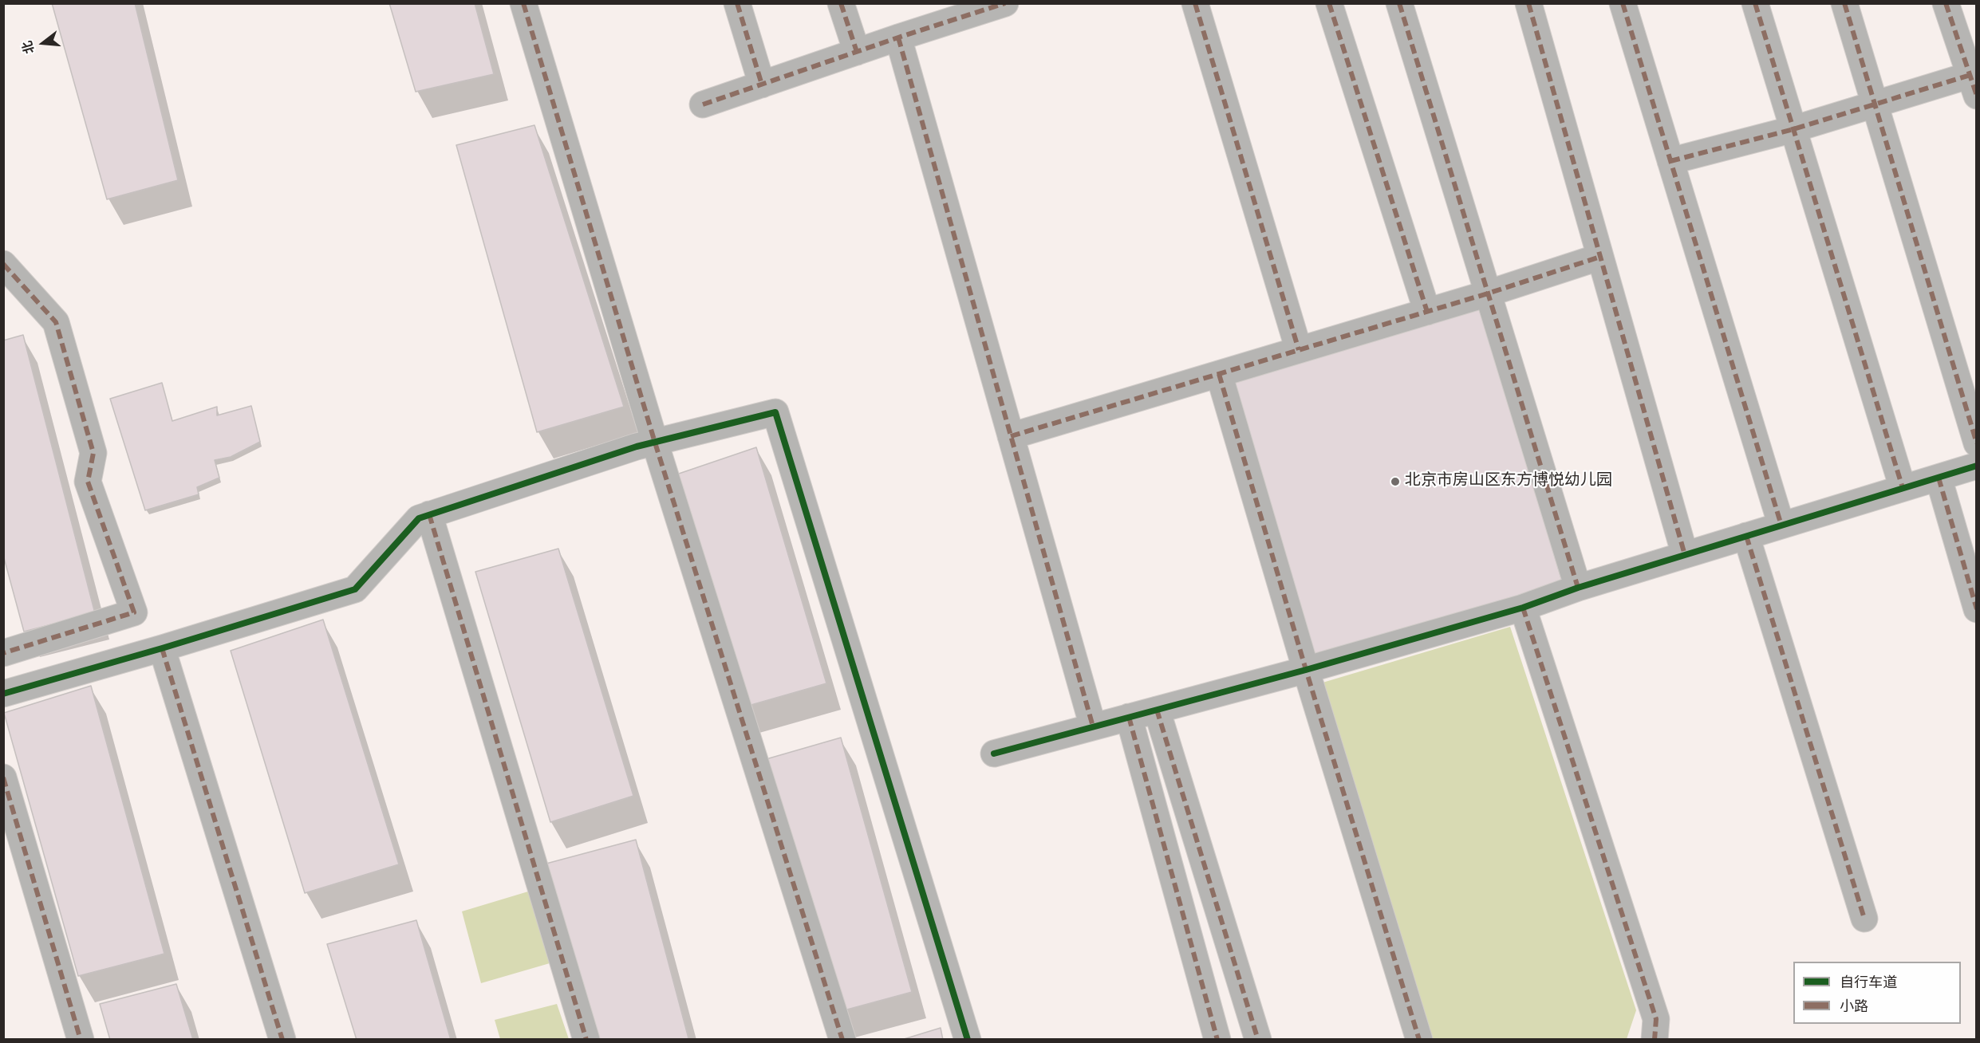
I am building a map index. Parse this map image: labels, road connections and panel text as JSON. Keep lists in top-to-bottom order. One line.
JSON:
{"places":["北京市房山区东方博悦幼儿园"],"legend":["自行车道","小路"],"north":"left"}
